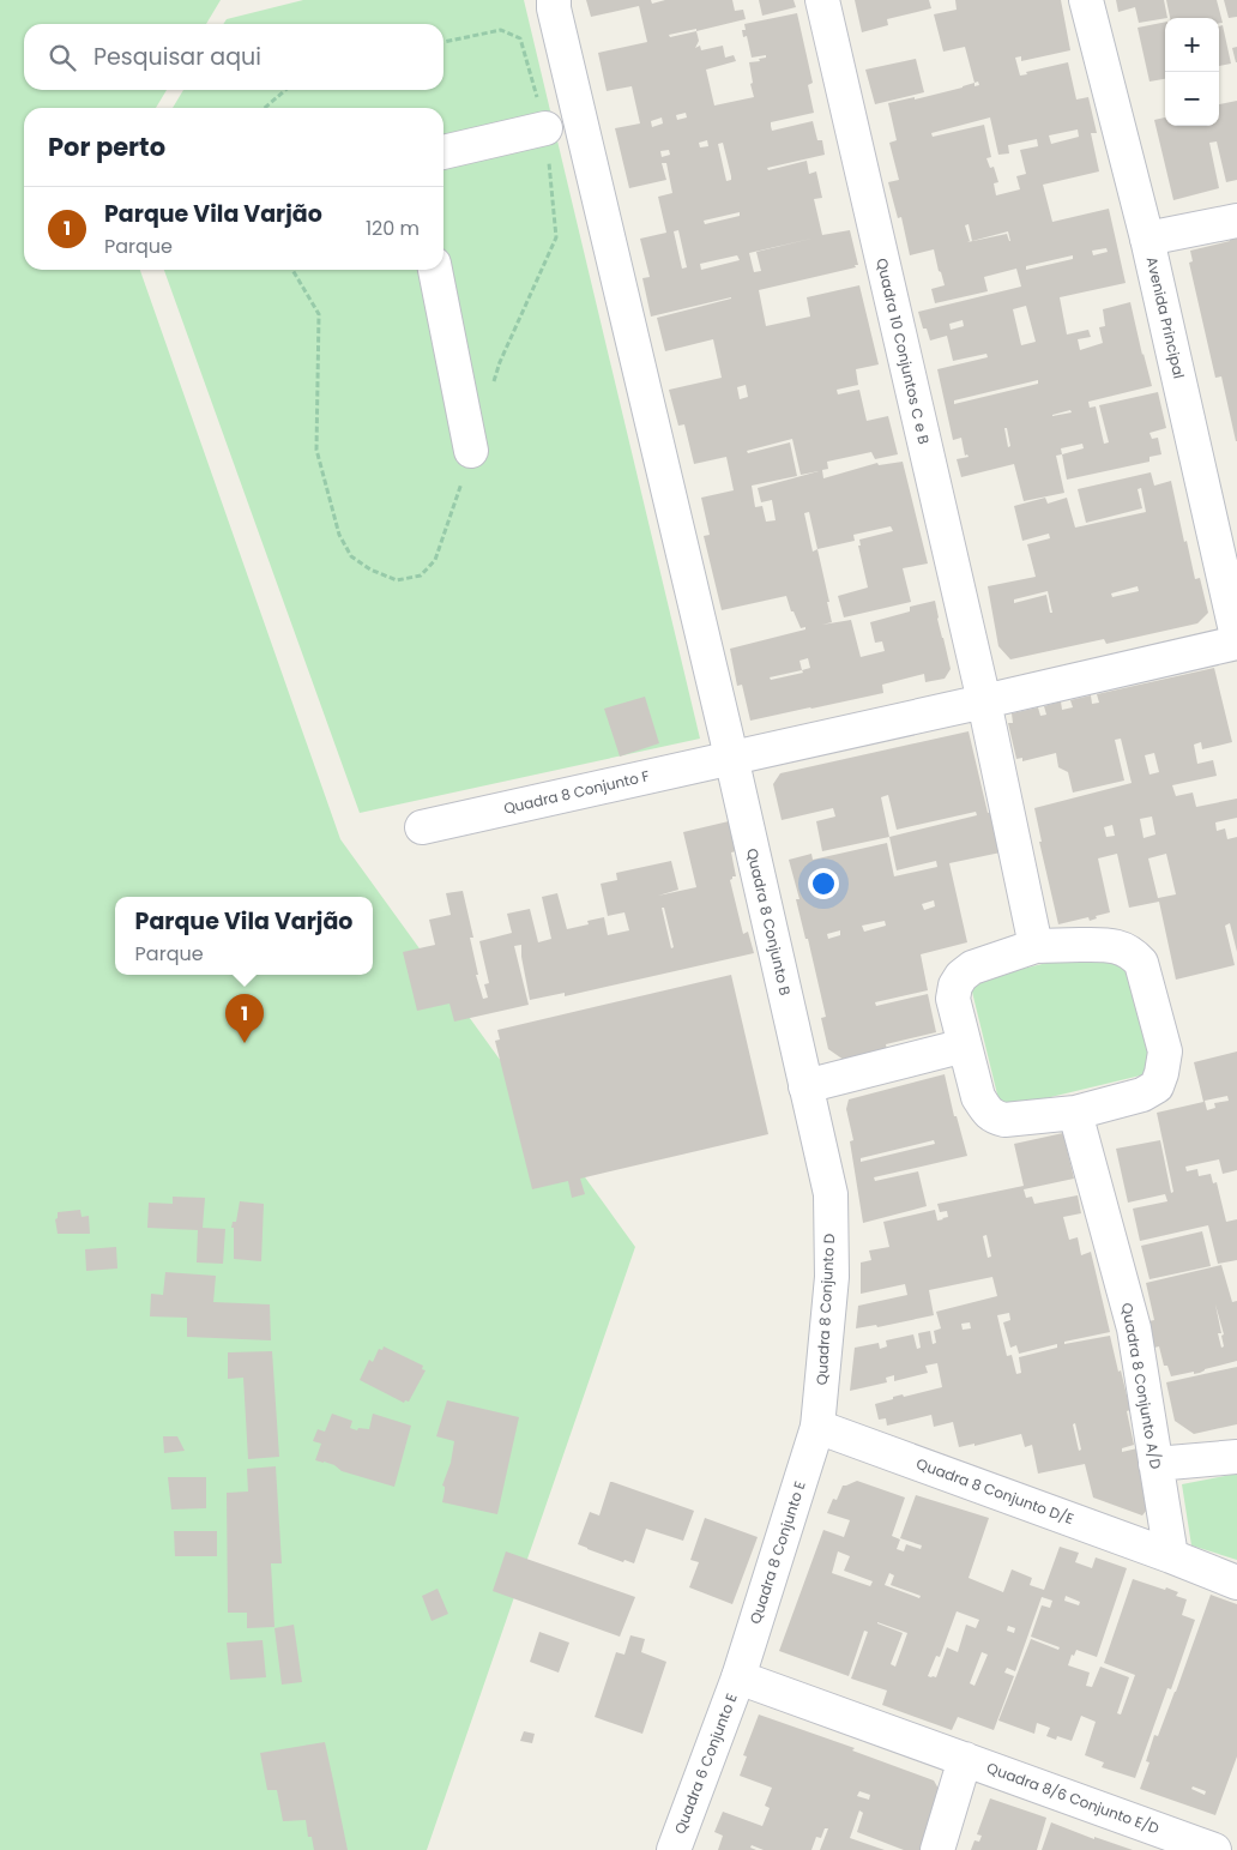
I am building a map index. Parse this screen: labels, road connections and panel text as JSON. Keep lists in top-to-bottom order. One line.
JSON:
{"streets":{"street":["Avenida Principal","Quadra 10 Conjuntos C e B","Quadra 8 Conjunto F","Quadra 8 Conjunto B","Quadra 8 Conjunto D","Quadra 8 Conjunto A/D","Quadra 8 Conjunto D/E","Quadra 8 Conjunto E","Quadra 6 Conjunto E","Quadra 8/6 Conjunto E/D"]},"crossings":[["Quadra 10 Conjuntos C e B","Quadra 8 Conjunto F"],["Quadra 10 Conjuntos C e B","Quadra 8 Conjunto A/D"],["Quadra 8 Conjunto F","Quadra 8 Conjunto B"],["Quadra 8 Conjunto B","Quadra 8 Conjunto D"],["Quadra 8 Conjunto D","Quadra 8 Conjunto D/E"],["Quadra 8 Conjunto D","Quadra 8 Conjunto E"],["Quadra 8 Conjunto A/D","Quadra 8 Conjunto D/E"],["Quadra 8 Conjunto D/E","Quadra 8 Conjunto E"],["Quadra 8 Conjunto E","Quadra 6 Conjunto E"],["Quadra 8 Conjunto E","Quadra 8/6 Conjunto E/D"],["Quadra 6 Conjunto E","Quadra 8/6 Conjunto E/D"]],"page":{"map_buttons":["+","−"],"search":"Pesquisar aqui","heading":"Por perto","list":[{"mark":"1","name":"Parque Vila Varjão","note":"Parque","value":"120 m"}],"popup":["Parque Vila Varjão","Parque"],"pins":"1"}}
